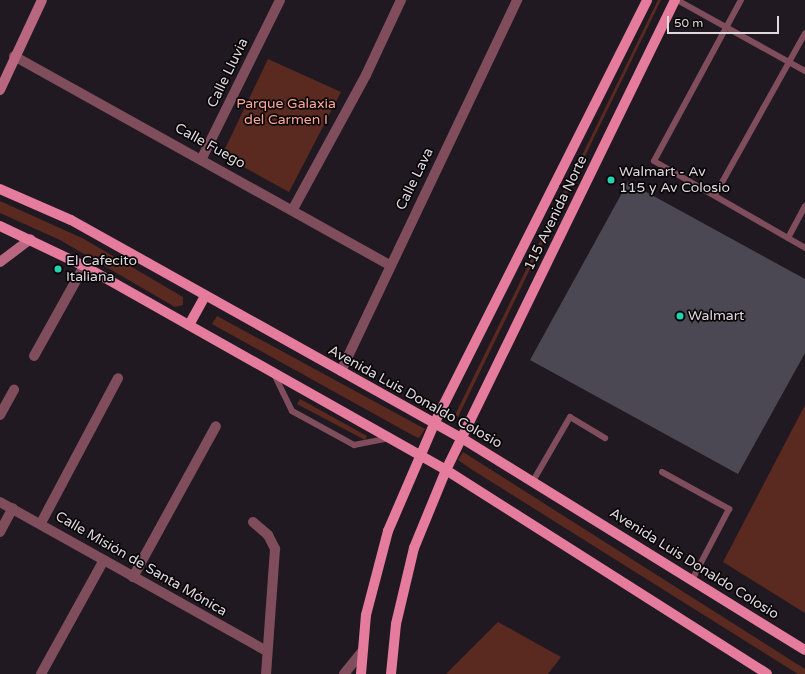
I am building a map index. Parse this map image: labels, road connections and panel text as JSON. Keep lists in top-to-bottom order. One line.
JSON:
{"streets":{"main road":["115 Avenida Norte","Avenida Luis Donaldo Colosio"],"street":["Calle Lluvia","Calle Fuego","Calle Lava","Calle Misión de Santa Mónica"]},"crossings":[["Calle Lluvia","Calle Fuego"],["Calle Fuego","Calle Lava"],["Calle Lava","Avenida Luis Donaldo Colosio"],["115 Avenida Norte","Avenida Luis Donaldo Colosio"]],"parks":["Parque Galaxia del Carmen I"],"places":["Walmart - Av 115 y Av Colosio","El Cafecito Italiana","Walmart"],"scale_bar":"50 m"}
